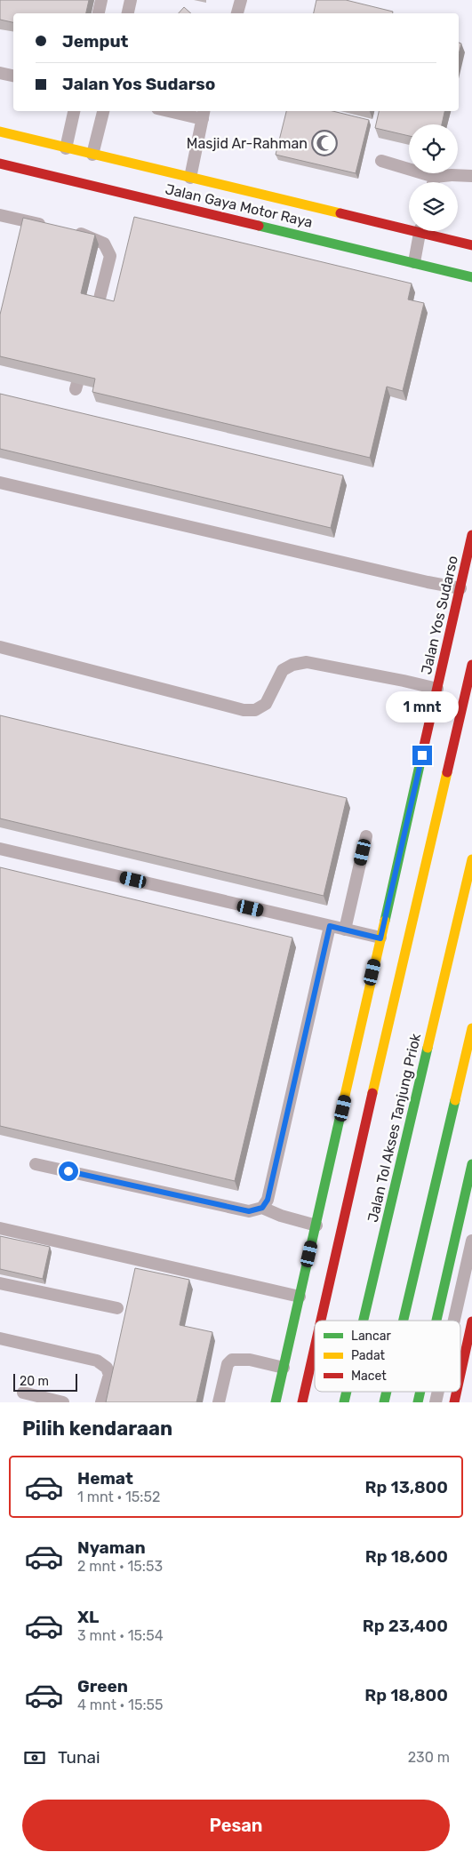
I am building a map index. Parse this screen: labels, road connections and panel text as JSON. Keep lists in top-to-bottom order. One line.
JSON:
{"streets":{"main road":["Jalan Gaya Motor Raya","Jalan Yos Sudarso","Jalan Tol Akses Tanjung Priok"]},"places":{"mosque":["Masjid Ar-Rahman"]},"legend":["Lancar","Padat","Macet"],"scale_bar":"20 m","page":{"banner":["Jemput","Jalan Yos Sudarso"],"bubble":"1 mnt","scale":"20 m","heading":"Pilih kendaraan","list":[{"name":"Hemat","note":"1 mnt · 15:52","value":"Rp 13,800"},{"name":"Nyaman","note":"2 mnt · 15:53","value":"Rp 18,600"},{"name":"XL","note":"3 mnt · 15:54","value":"Rp 23,400"},{"name":"Green","note":"4 mnt · 15:55","value":"Rp 18,800"}],"pay":["Tunai","230 m"],"buttons":"Pesan"}}
